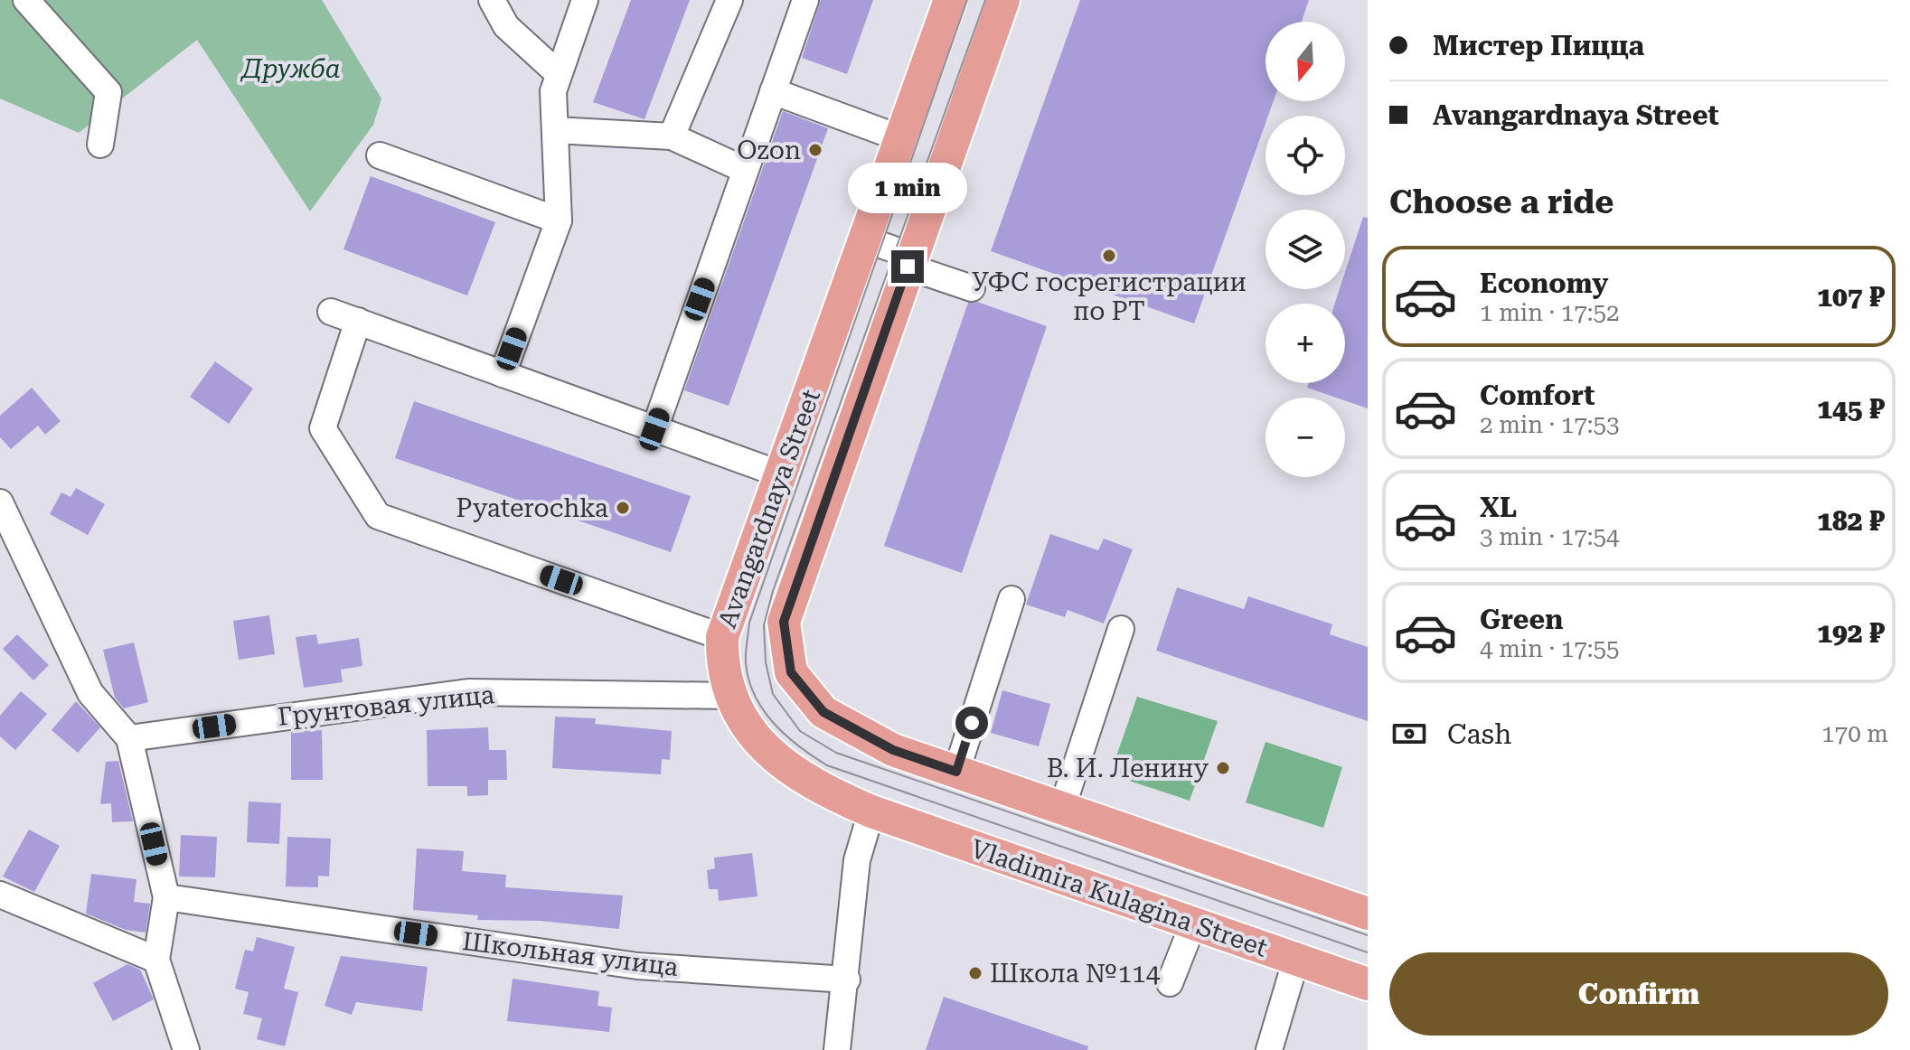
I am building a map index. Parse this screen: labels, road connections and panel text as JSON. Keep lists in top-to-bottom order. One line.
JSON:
{"streets":{"main road":["Avangardnaya Street","Vladimira Kulagina Street"],"street":["Грунтовая улица","Школьная улица"]},"crossings":[["Avangardnaya Street","Грунтовая улица"],["Avangardnaya Street","Vladimira Kulagina Street"]],"parks":["Дружба"],"places":["Ozon","УФС госрегистрации по РТ","Pyaterochka","В. И. Ленину","Школа №114"],"north":"bottom","page":{"banner":["Мистер Пицца","Avangardnaya Street"],"map_buttons":["+","−"],"heading":"Choose a ride","bubble":"1 min","list":[{"name":"Economy","note":"1 min · 17:52","value":"107 ₽"},{"name":"Comfort","note":"2 min · 17:53","value":"145 ₽"},{"name":"XL","note":"3 min · 17:54","value":"182 ₽"},{"name":"Green","note":"4 min · 17:55","value":"192 ₽"}],"pay":["Cash","170 m"],"buttons":"Confirm"}}
